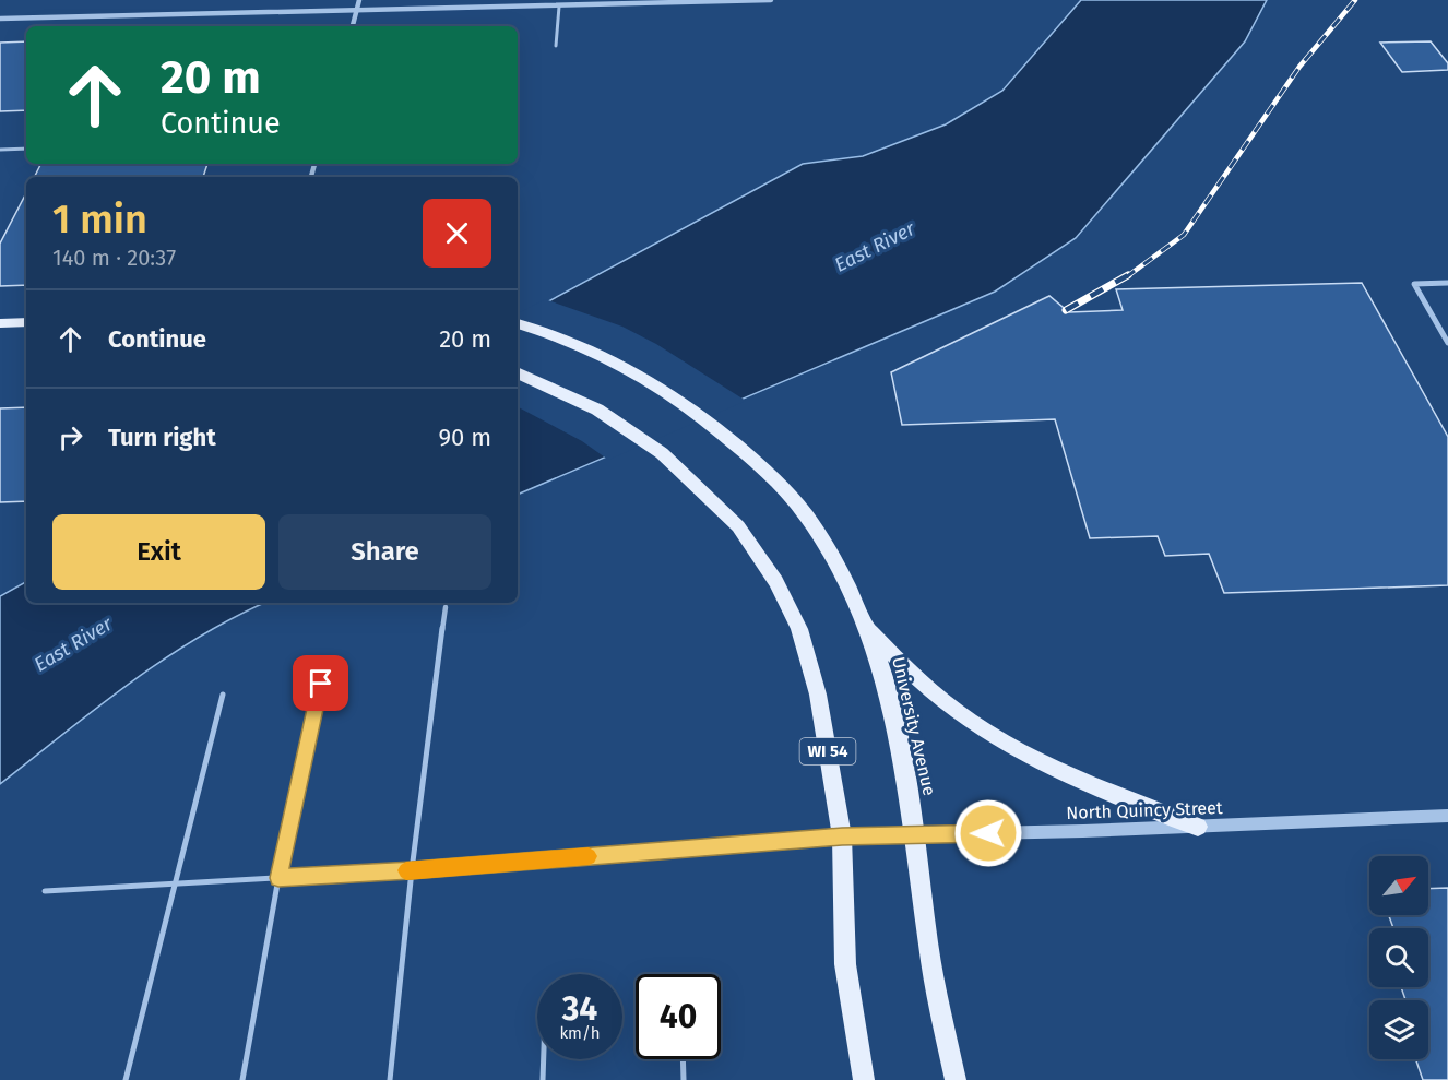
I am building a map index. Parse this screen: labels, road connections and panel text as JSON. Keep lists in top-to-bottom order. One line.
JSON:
{"streets":{"main road":["University Avenue","WI 54"],"street":["North Quincy Street"]},"crossings":[["University Avenue","North Quincy Street"],["WI 54","North Quincy Street"]],"water":["East River"],"north":"top right","page":{"turn":["20 m","Continue"],"heading":["1 min","140 m · 20:37"],"list":[{"name":"Continue","value":"20 m"},{"name":"Turn right","value":"90 m"}],"buttons":["Exit","Share"],"speed":"34 km/h","limit":"40"}}
